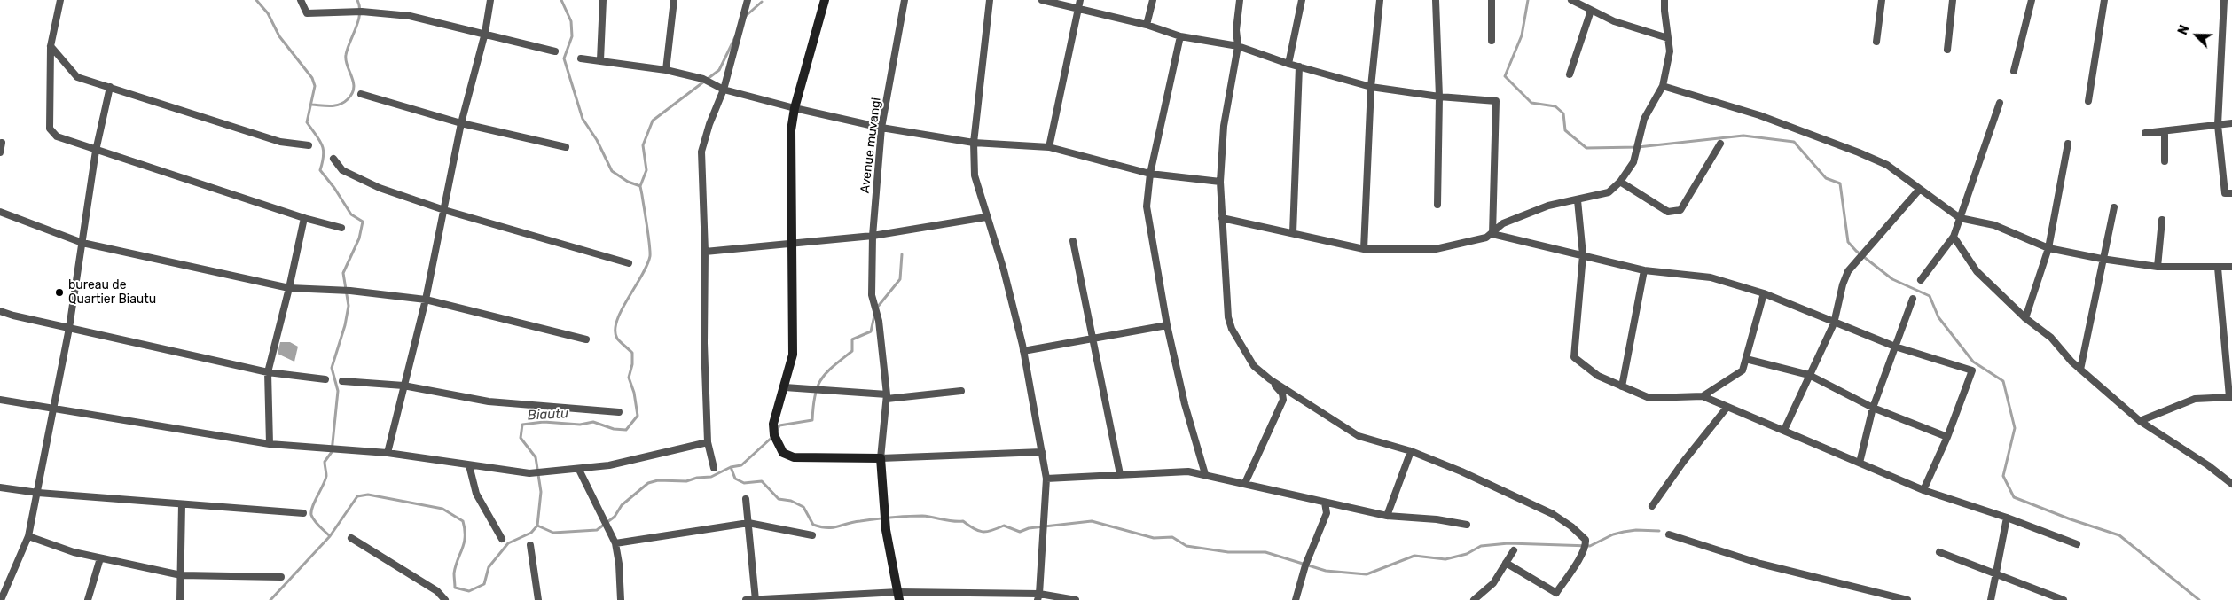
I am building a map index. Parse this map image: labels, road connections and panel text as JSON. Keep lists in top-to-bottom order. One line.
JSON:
{"streets":{"street":["Avenue muvangi"]},"water":["Biautu"],"places":["bureau de Quartier Biautu"],"north":"top left"}
